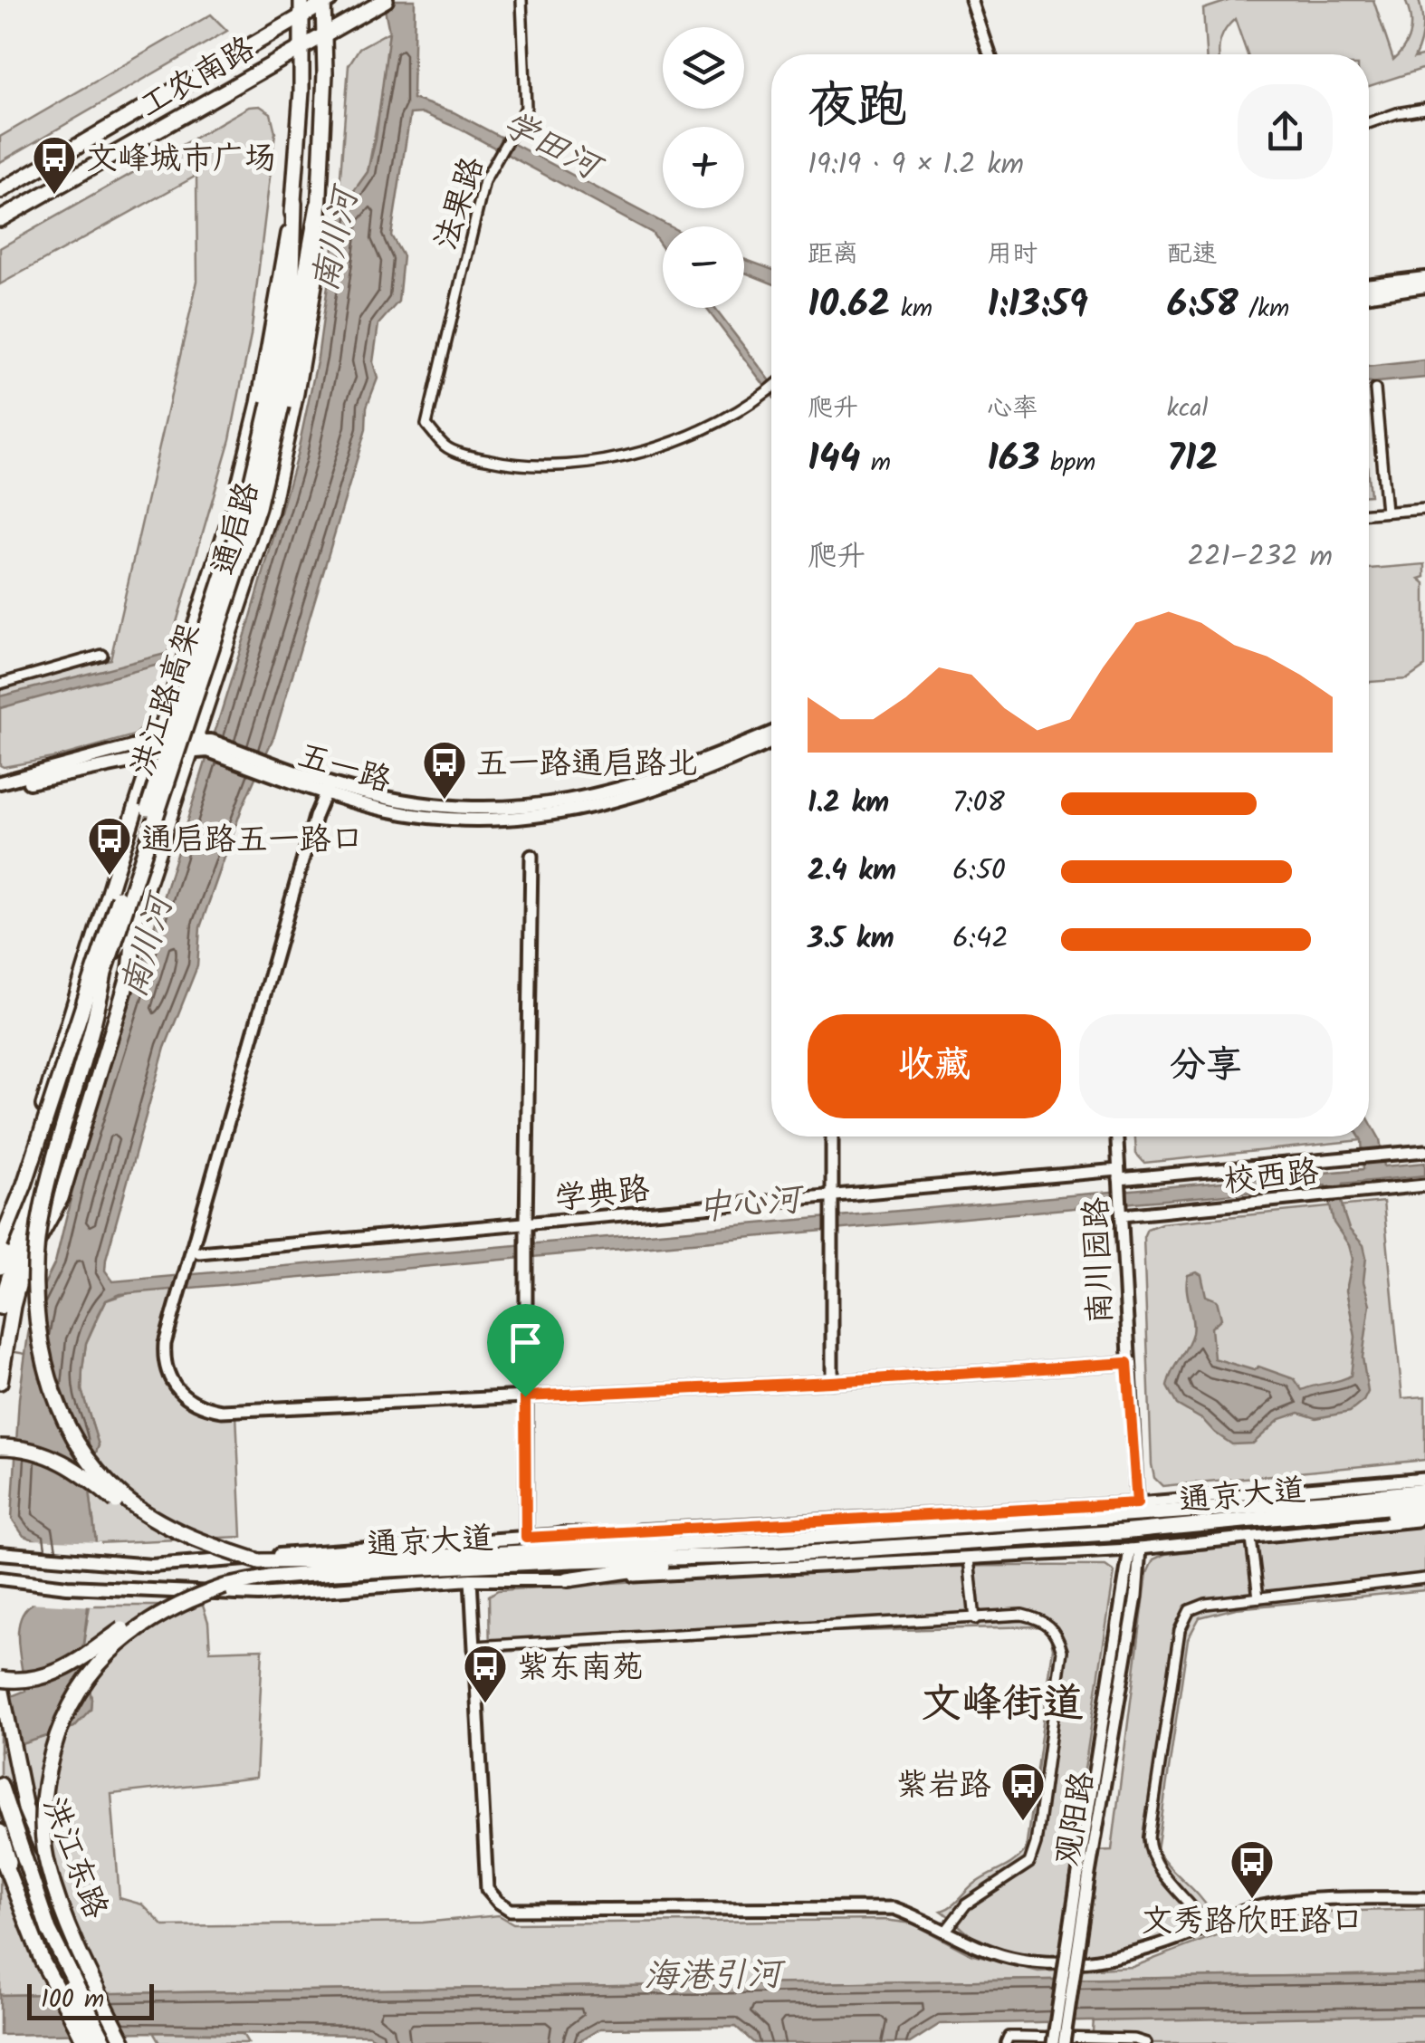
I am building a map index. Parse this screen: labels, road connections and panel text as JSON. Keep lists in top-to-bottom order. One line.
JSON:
{"streets":{"main road":["工农南路","通启路","洪江路高架","五一路","通京大道","洪江东路"],"street":["法果路","校西路","学典路","南川园路","观阳路"]},"crossings":[["工农南路","通启路"],["通启路","洪江路高架"],["通启路","五一路"],["校西路","学典路"],["校西路","南川园路"],["学典路","南川园路"]],"districts":["文峰街道"],"water":["学田河","南川河","中心河","海港引河"],"places":{"bus stop":["文峰城市广场","五一路通启路北","通启路五一路口","紫东南苑","紫岩路","文秀路欣旺路口"]},"scale_bar":"100 m","page":{"map_buttons":["+","−"],"heading":["夜跑","19:19 · 9 × 1.2 km"],"stats":[["距离","10.62 km"],["用时","1:13:59"],["配速","6:58 /km"],["爬升","144 m"],["心率","163 bpm"],["kcal","712"]],"chart":["爬升","221–232 m"],"list":[{"name":"1.2 km","note":"7:08"},{"name":"2.4 km","note":"6:50"},{"name":"3.5 km","note":"6:42"}],"buttons":["收藏","分享"],"scale":"100 m"}}
